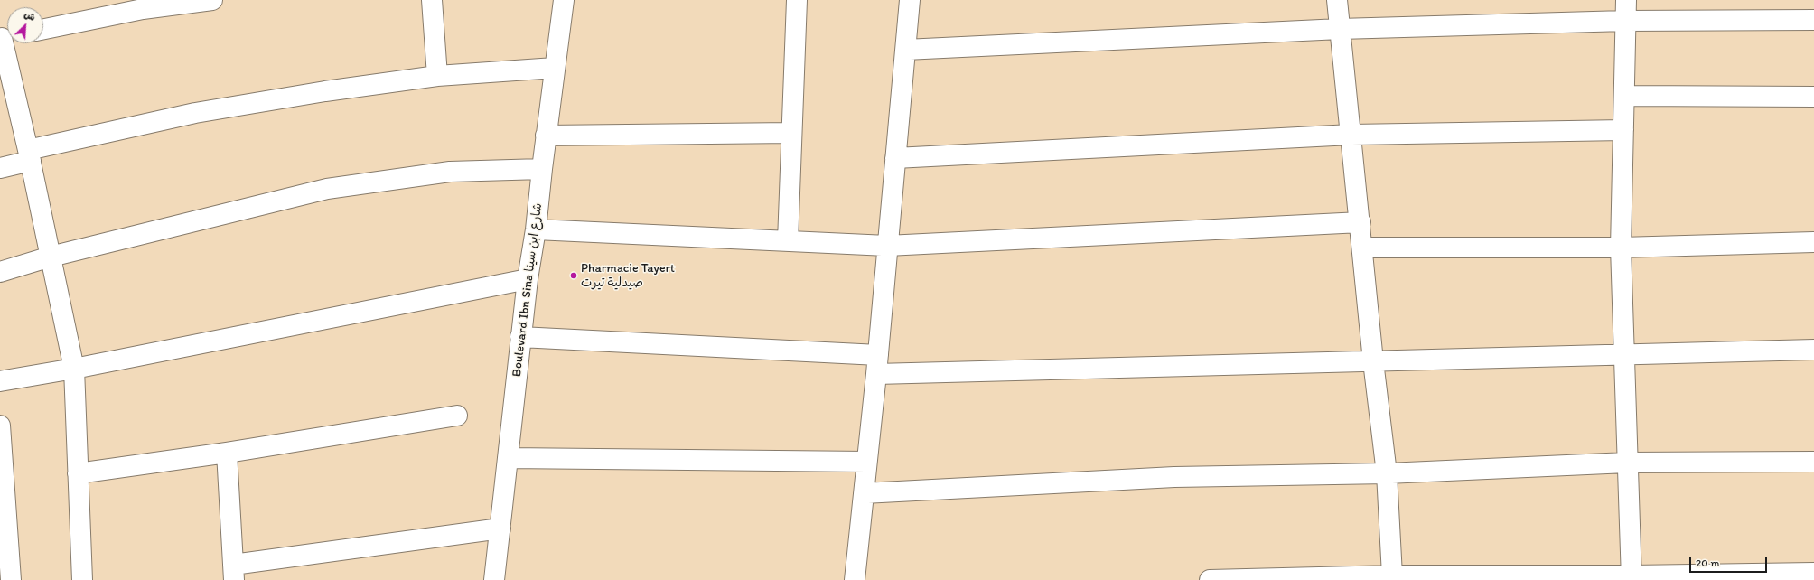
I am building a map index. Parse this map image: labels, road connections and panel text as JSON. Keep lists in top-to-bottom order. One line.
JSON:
{"streets":{"street":["Boulevard Ibn Sina شارع ابن سينا"]},"places":["Pharmacie Tayert صيدلية تيرت"],"scale_bar":"20 m","north":"top right"}
